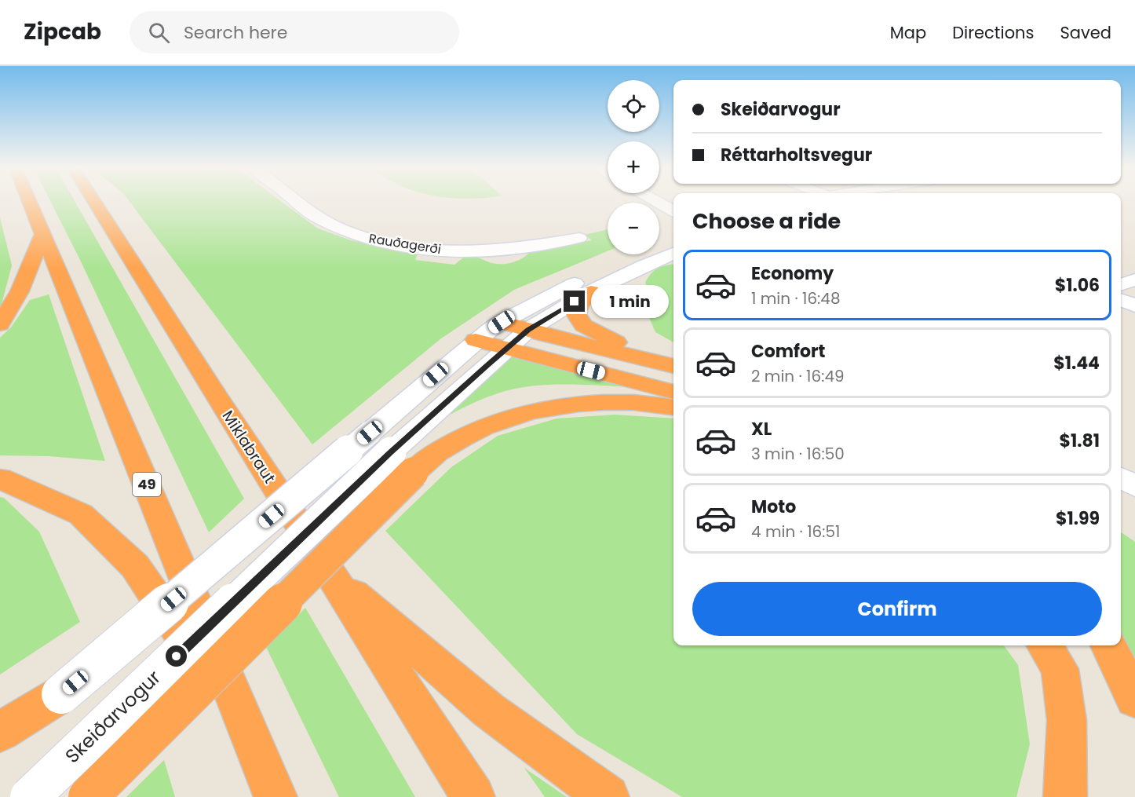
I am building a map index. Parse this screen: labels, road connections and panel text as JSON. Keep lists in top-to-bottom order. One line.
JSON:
{"streets":{"highway":["Miklabraut","49"],"street":["Rauðagerði","Skeiðarvogur"]},"page":{"header":"Zipcab","search":"Search here","nav":["Map","Directions","Saved"],"map_buttons":["+","−"],"banner":["Skeiðarvogur","Réttarholtsvegur"],"heading":"Choose a ride","list":[{"name":"Economy","note":"1 min · 16:48","value":"$1.06"},{"name":"Comfort","note":"2 min · 16:49","value":"$1.44"},{"name":"XL","note":"3 min · 16:50","value":"$1.81"},{"name":"Moto","note":"4 min · 16:51","value":"$1.99"}],"bubble":"1 min","buttons":"Confirm"}}
